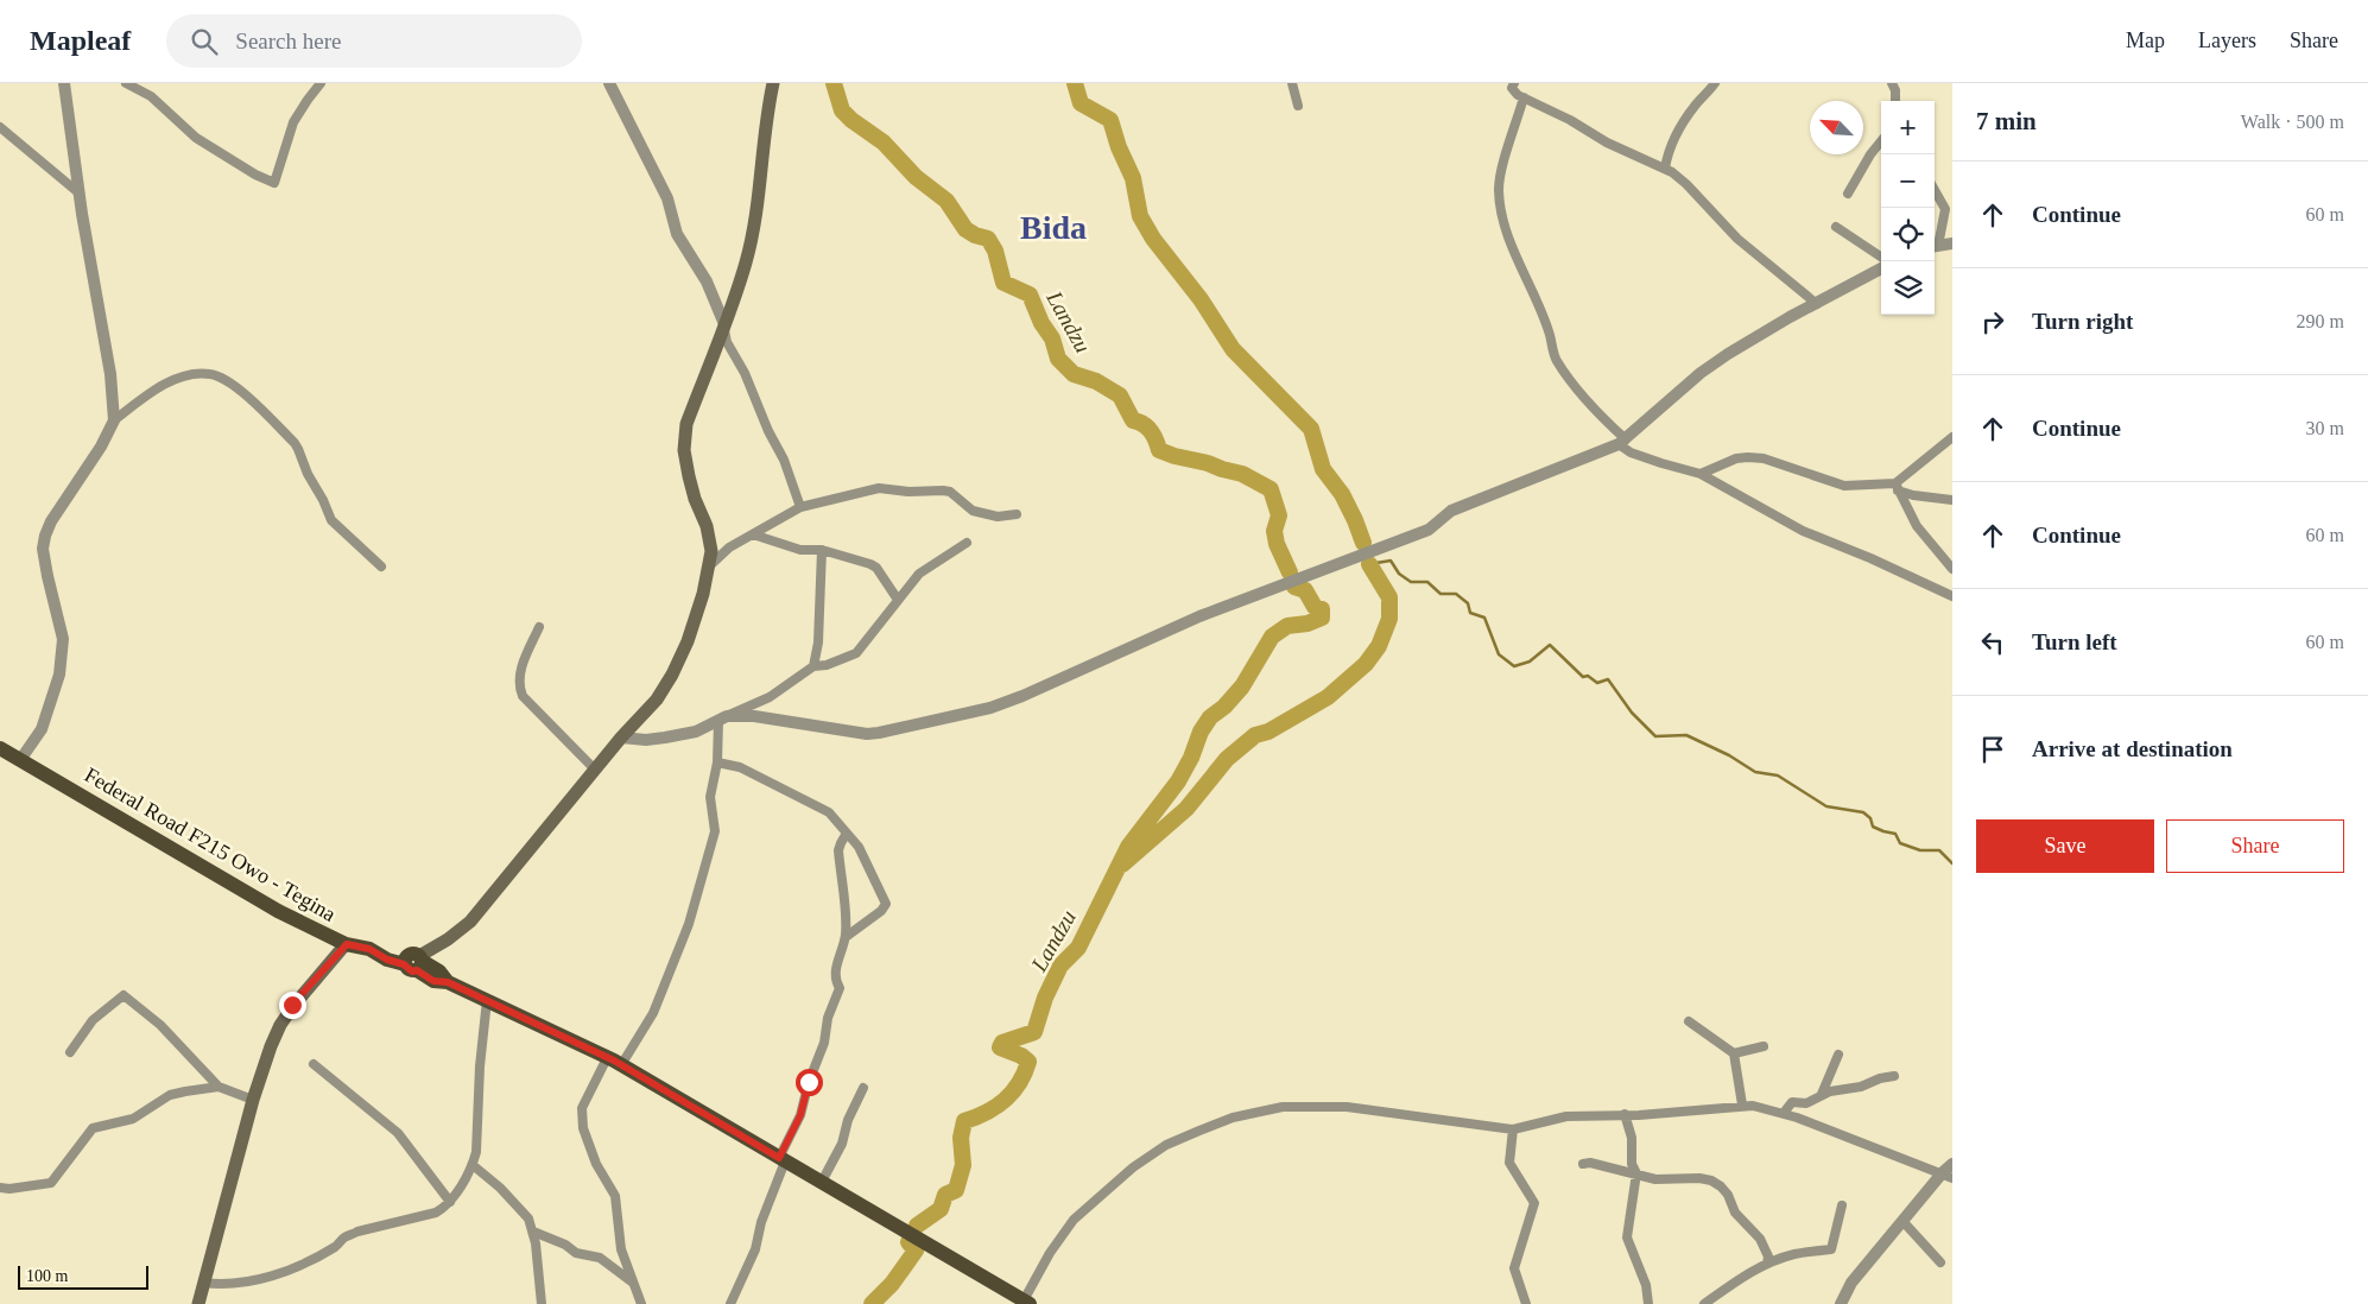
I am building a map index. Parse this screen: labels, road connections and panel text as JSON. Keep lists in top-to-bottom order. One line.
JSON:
{"streets":{"main road":["Federal Road F215 Owo - Tegina"]},"districts":["Bida"],"water":["Landzu"],"scale_bar":"100 m","north":"top left","page":{"header":"Mapleaf","search":"Search here","nav":["Map","Layers","Share"],"heading":["7 min","Walk · 500 m"],"map_buttons":["+","−"],"list":[["Continue","60 m"],["Turn right","290 m"],["Continue","30 m"],["Continue","60 m"],["Turn left","60 m"],"Arrive at destination"],"buttons":["Save","Share"],"scale":"100 m"}}
